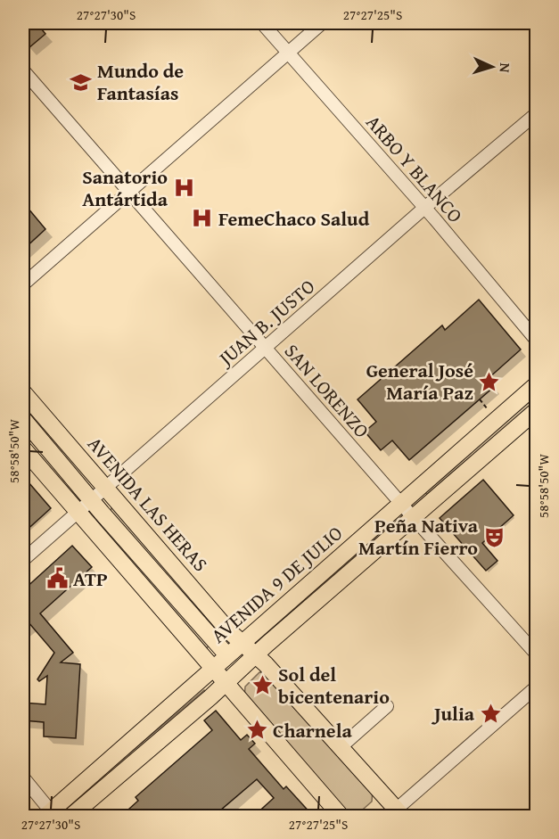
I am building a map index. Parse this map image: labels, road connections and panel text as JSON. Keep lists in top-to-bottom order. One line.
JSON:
{"streets":{"main road":["AVENIDA LAS HERAS","AVENIDA 9 DE JULIO"],"street":["ARBO Y BLANCO","JUAN B. JUSTO","SAN LORENZO"]},"crossings":[["ARBO Y BLANCO","JUAN B. JUSTO"],["JUAN B. JUSTO","SAN LORENZO"],["JUAN B. JUSTO","AVENIDA LAS HERAS"],["SAN LORENZO","AVENIDA 9 DE JULIO"],["AVENIDA LAS HERAS","AVENIDA 9 DE JULIO"]],"places":{"school or university":["Mundo de Fantasías"],"hospital":["Sanatorio Antártida","FemeChaco Salud"],"place":["General José María Paz","Sol del bicentenario","Julia","Charnela"],"theatre":["Peña Nativa Martín Fierro"],"public building":["ATP"]},"north":"right","coordinates":["27°27'30\"S","27°27'25\"S","58°58'50\"W"]}
